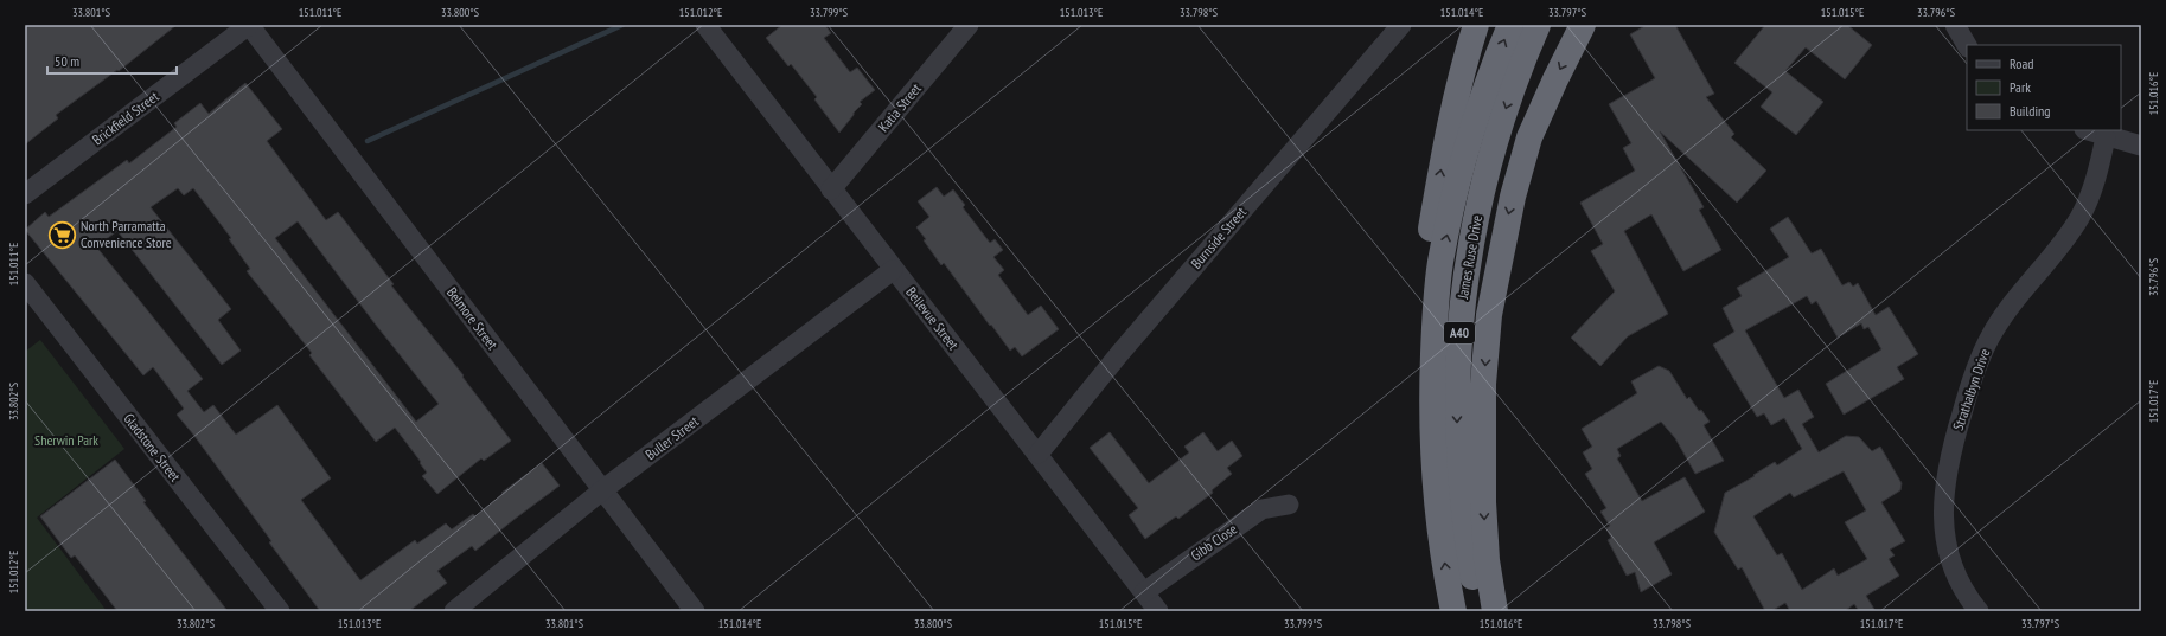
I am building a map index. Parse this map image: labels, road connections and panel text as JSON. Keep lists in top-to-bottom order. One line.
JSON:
{"streets":{"highway":["James Ruse Drive","A40"],"street":["Katia Street","Brickfield Street","Burnside Street","Belmore Street","Bellevue Street","Strathalbyn Drive","Buller Street","Gladstone Street","Gibb Close"]},"crossings":[["Katia Street","Bellevue Street"],["Brickfield Street","Belmore Street"],["Burnside Street","Bellevue Street"],["Belmore Street","Buller Street"],["Bellevue Street","Buller Street"],["Bellevue Street","Gibb Close"]],"parks":["Sherwin Park"],"places":{"supermarket":["North Parramatta Convenience Store"]},"legend":["Road","Park","Building"],"scale_bar":"50 m","coordinates":["33.801°S","151.011°E","33.800°S","151.012°E","33.799°S","151.013°E","33.798°S","151.014°E","33.797°S","151.015°E","33.796°S","151.016°E","151.017°E","33.802°S"]}
